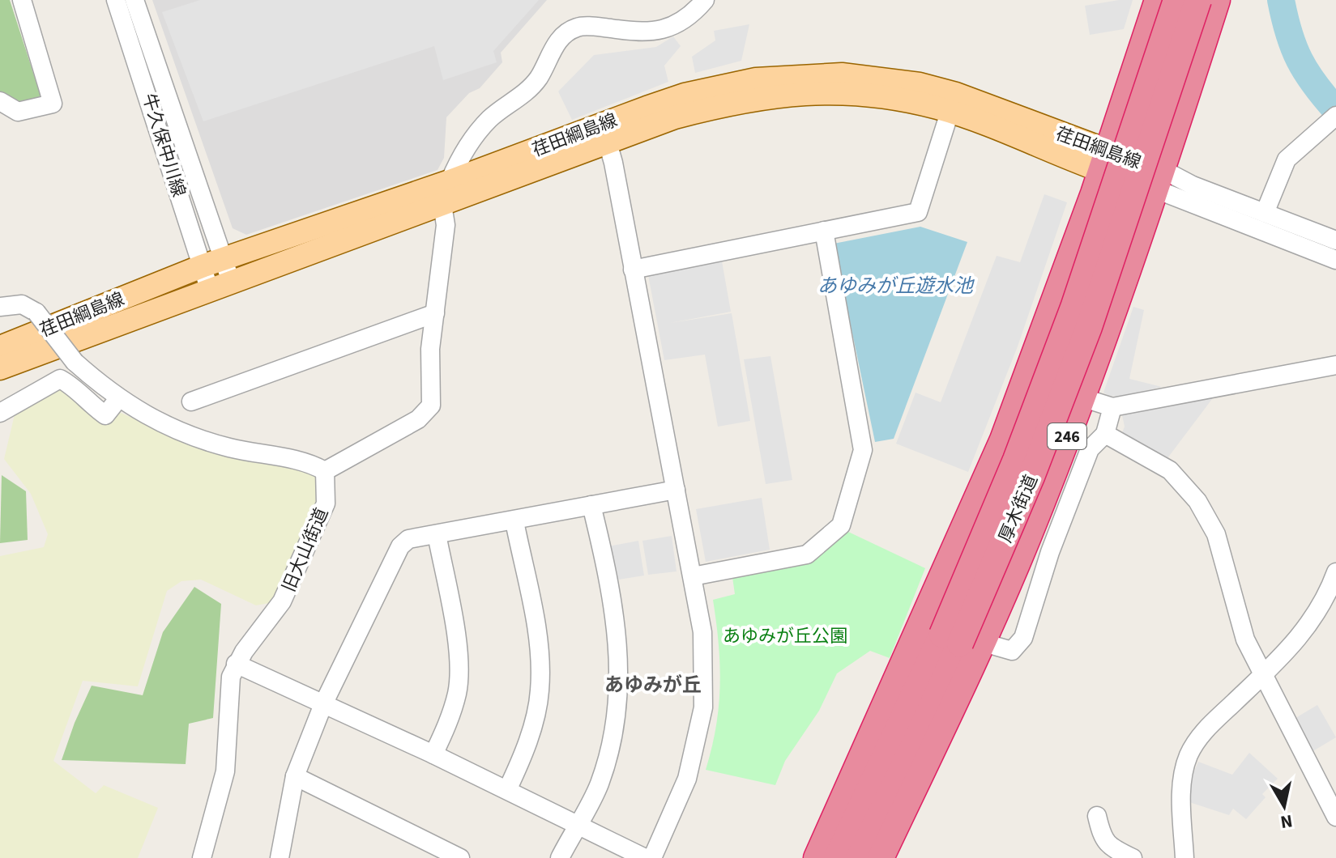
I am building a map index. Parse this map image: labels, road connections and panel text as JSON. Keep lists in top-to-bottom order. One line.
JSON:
{"streets":{"highway":["246","厚木街道"],"main road":["荏田綱島線"],"street":["牛久保中川線","旧大山街道"]},"crossings":[["荏田綱島線","牛久保中川線"],["荏田綱島線","246"]],"districts":["あゆみが丘"],"water":["あゆみが丘遊水池"],"parks":["あゆみが丘公園"],"north":"bottom"}
